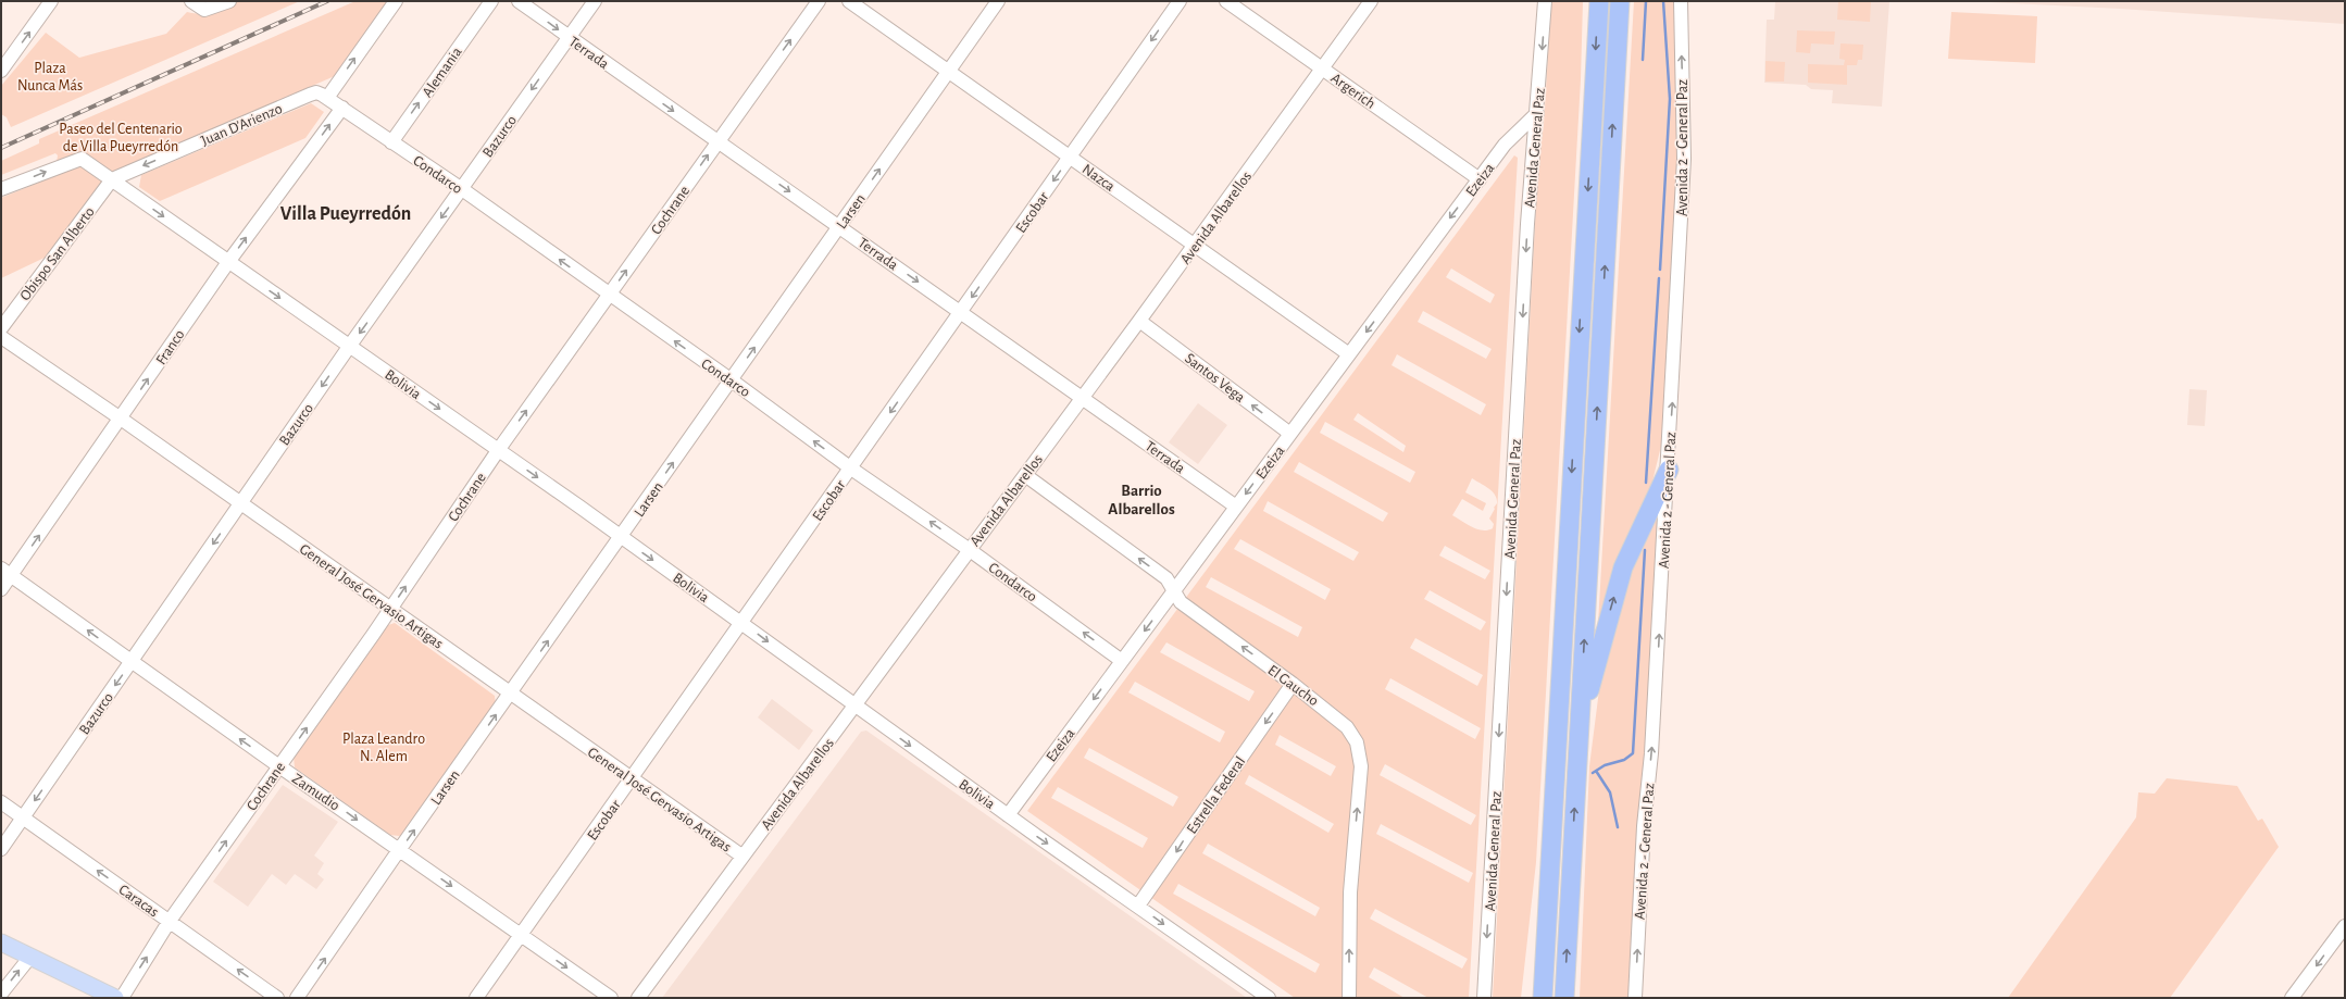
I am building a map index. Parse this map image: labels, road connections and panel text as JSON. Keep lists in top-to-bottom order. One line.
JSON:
{"streets":{"street":["Terrada","Alemania","Argerich","Juan D’Arienzo","Bazurco","Avenida General Paz","Avenida 2 - General Paz","Condarco","Nazca","Ezeiza","Cochrane","Larsen","Escobar","Avenida Albarellos","Obispo San Alberto","Franco","Santos Vega","Bolivia","General José Gervasio Artigas","El Gaucho","Zamudio","Estrella Federal","Caracas"]},"crossings":[["Terrada","Bazurco"],["Terrada","Ezeiza"],["Terrada","Cochrane"],["Terrada","Larsen"],["Terrada","Escobar"],["Terrada","Avenida Albarellos"],["Alemania","Condarco"],["Argerich","Ezeiza"],["Argerich","Avenida Albarellos"],["Juan D’Arienzo","Condarco"],["Juan D’Arienzo","Obispo San Alberto"],["Juan D’Arienzo","Bolivia"],["Bazurco","Condarco"],["Bazurco","Bolivia"],["Bazurco","General José Gervasio Artigas"],["Bazurco","Zamudio"],["Bazurco","Caracas"],["Avenida General Paz","Ezeiza"],["Condarco","Ezeiza"],["Condarco","Cochrane"],["Condarco","Larsen"],["Condarco","Escobar"],["Condarco","Avenida Albarellos"],["Condarco","Franco"],["Nazca","Ezeiza"],["Nazca","Larsen"],["Nazca","Escobar"],["Nazca","Avenida Albarellos"],["Ezeiza","Santos Vega"],["Ezeiza","Bolivia"],["Ezeiza","El Gaucho"],["Cochrane","Bolivia"],["Cochrane","General José Gervasio Artigas"],["Cochrane","Zamudio"],["Cochrane","Caracas"],["Larsen","Bolivia"],["Larsen","General José Gervasio Artigas"],["Larsen","Zamudio"],["Escobar","Bolivia"],["Escobar","General José Gervasio Artigas"],["Escobar","Zamudio"],["Avenida Albarellos","Santos Vega"],["Avenida Albarellos","Bolivia"],["Avenida Albarellos","General José Gervasio Artigas"],["Avenida Albarellos","El Gaucho"],["Obispo San Alberto","Bolivia"],["Franco","Bolivia"],["Franco","General José Gervasio Artigas"],["Franco","Zamudio"],["Bolivia","Estrella Federal"],["El Gaucho","Estrella Federal"]],"one_way":["Terrada","Juan D’Arienzo","Bazurco","Avenida General Paz","Avenida 2 - General Paz","Condarco","Ezeiza","Cochrane","Larsen","Escobar","Franco","Santos Vega","Bolivia","El Gaucho","Estrella Federal","Caracas"],"districts":["Villa Pueyrredón","Barrio Albarellos"],"parks":["Plaza Nunca Más","Paseo del Centenario de Villa Pueyrredón","Plaza Leandro N. Alem"]}
